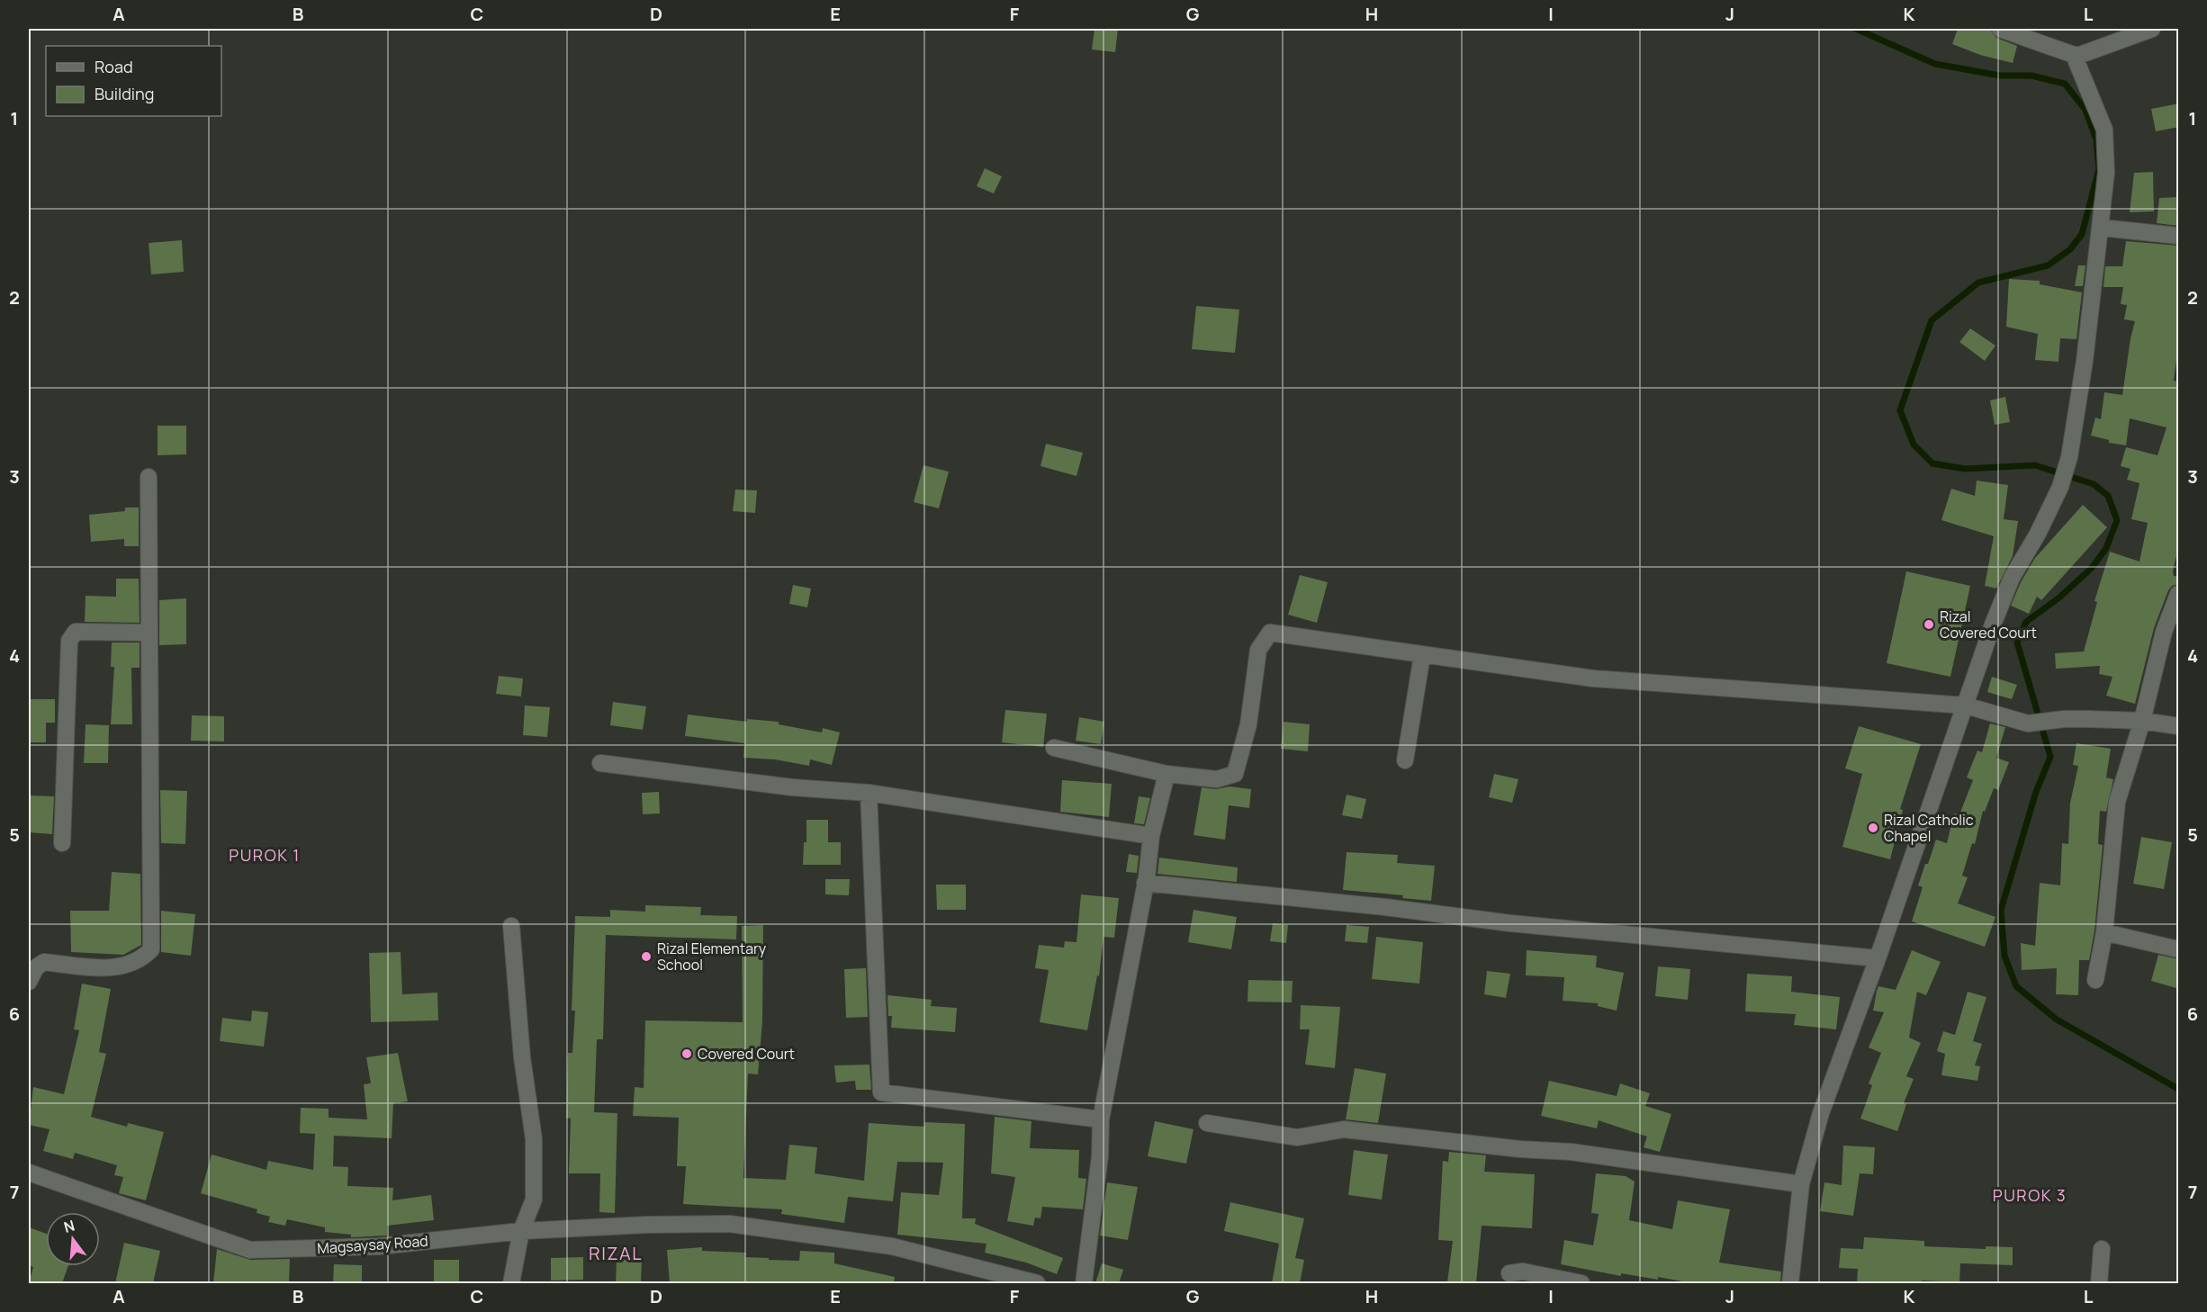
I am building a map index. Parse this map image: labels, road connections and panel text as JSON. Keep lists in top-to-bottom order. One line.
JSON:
{"streets":{"street":["Magsaysay Road"]},"districts":["PUROK 1","PUROK 3","RIZAL"],"places":["Rizal Covered Court","Rizal Catholic Chapel","Rizal Elementary School","Covered Court"],"legend":["Road","Building"],"north":"top","grid":{"columns":["A","B","C","D","E","F","G","H","I","J","K","L"],"rows":["1","2","3","4","5","6","7"]}}
